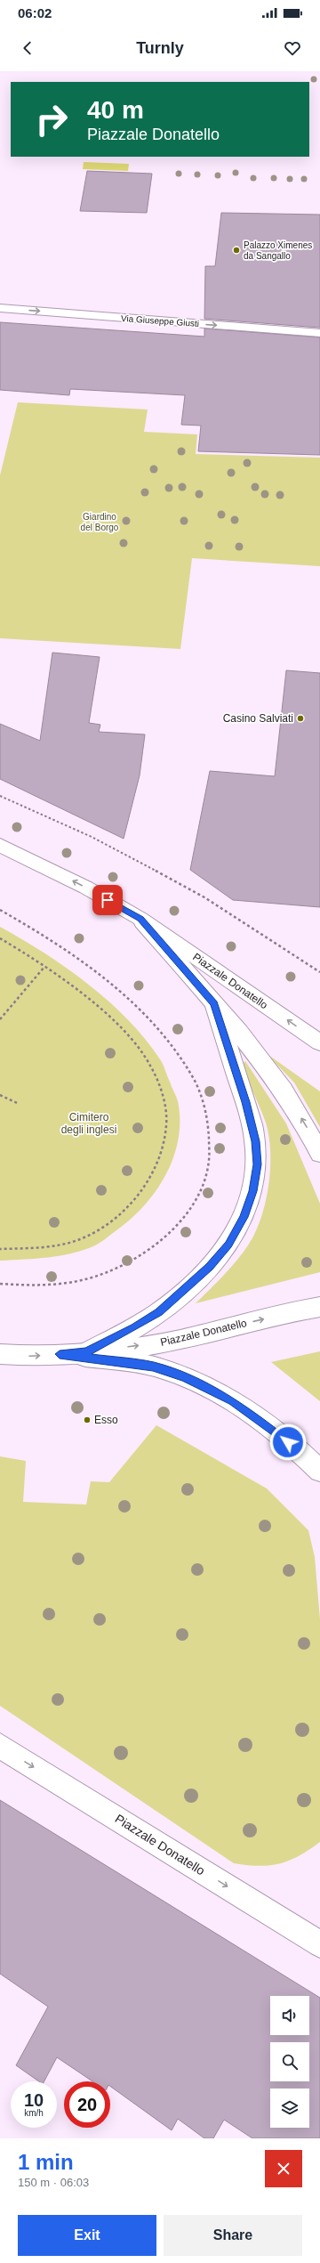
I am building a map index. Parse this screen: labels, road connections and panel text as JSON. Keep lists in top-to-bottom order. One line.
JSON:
{"streets":{"street":["Via Giuseppe Giusti","Piazzale Donatello"]},"one_way":["Via Giuseppe Giusti"],"parks":["Giardino del Borgo","Cimitero degli inglesi"],"places":["Palazzo Ximenes da Sangallo","Casino Salviati","Esso"],"page":{"status":"06:02","header":"Turnly","turn":["40 m","Piazzale Donatello"],"speed":"10 km/h","limit":"20","heading":["1 min","150 m · 06:03"],"buttons":["Exit","Share"]}}
